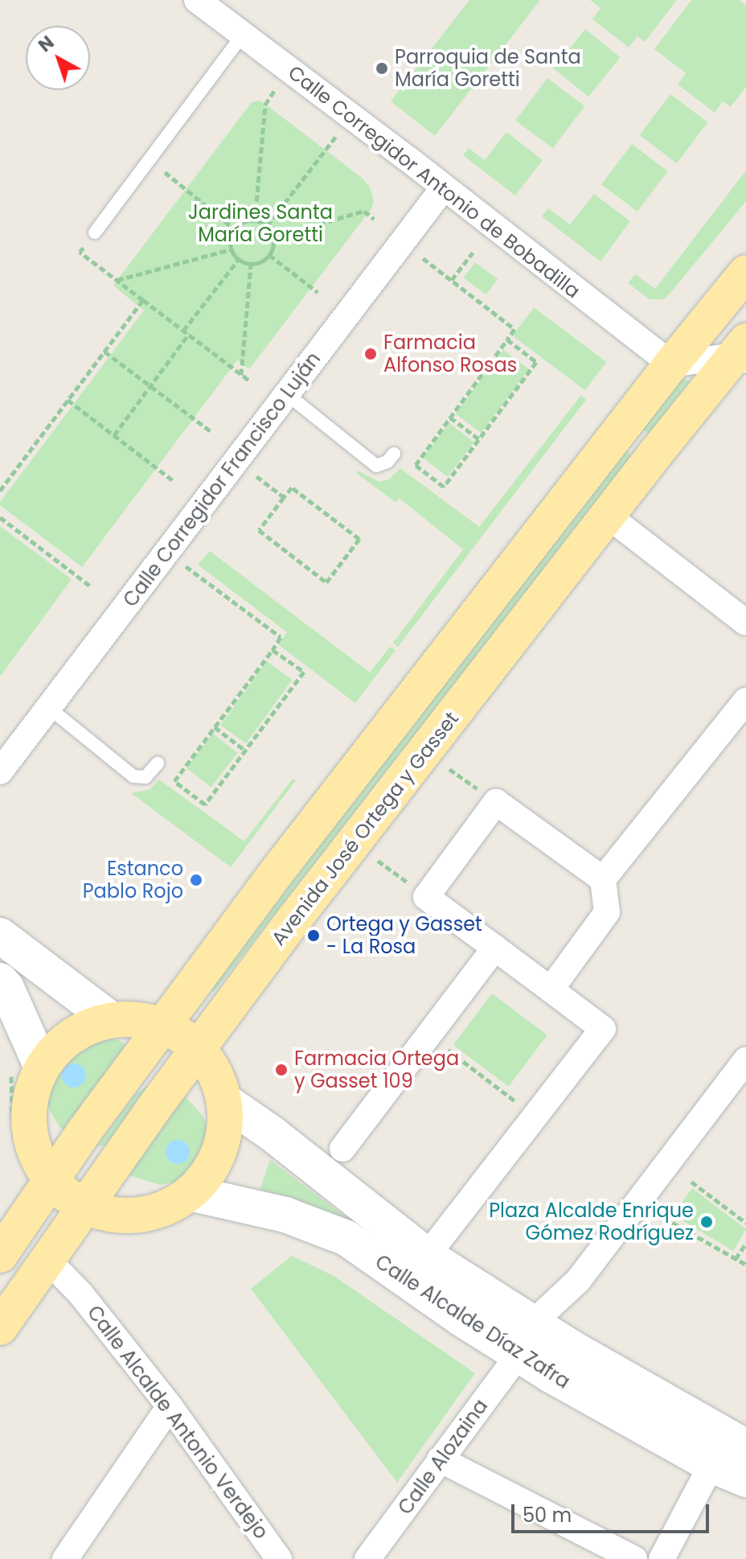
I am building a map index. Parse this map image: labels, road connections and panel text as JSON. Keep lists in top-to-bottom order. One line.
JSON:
{"streets":{"main road":["Avenida José Ortega y Gasset","Calle Alcalde Díaz Zafra"],"street":["Calle Corregidor Antonio de Bobadilla","Calle Corregidor Francisco Luján","Calle Alcalde Antonio Verdejo","Calle Alozaina"]},"crossings":[["Calle Corregidor Antonio de Bobadilla","Calle Corregidor Francisco Luján"],["Avenida José Ortega y Gasset","Calle Alcalde Antonio Verdejo"],["Calle Alcalde Díaz Zafra","Calle Alozaina"]],"parks":["Jardines Santa María Goretti"],"places":["Parroquia de Santa María Goretti","Farmacia Alfonso Rosas","Estanco Pablo Rojo","Ortega y Gasset - La Rosa","Farmacia Ortega y Gasset 109","Plaza Alcalde Enrique Gómez Rodríguez"],"scale_bar":"50 m","north":"top left"}
